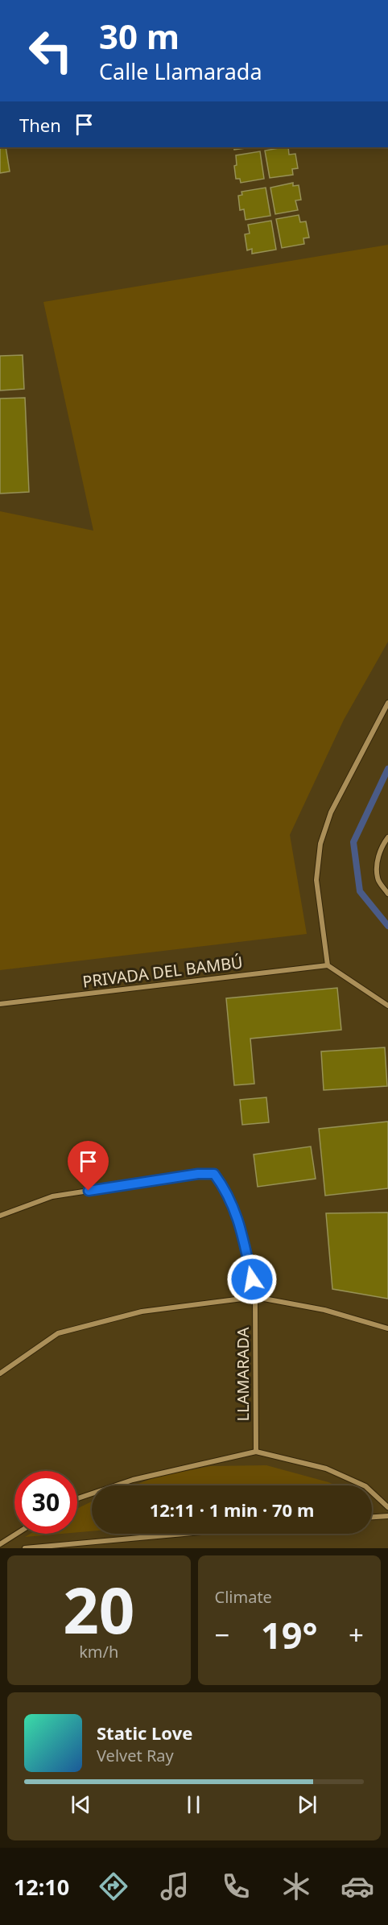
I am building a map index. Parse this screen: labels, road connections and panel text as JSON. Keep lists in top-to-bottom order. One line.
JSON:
{"streets":{"street":["PRIVADA DEL BAMBÚ","LLAMARADA"]},"page":{"turn":["30 m","Calle Llamarada"],"then":"Then","limit":"30","trip":"12:11 · 1 min · 70 m","tile":[["20","km/h"],"Climate"],"heat":["−","19°","+"],"song":["Static Love","Velvet Ray"],"tabs":"12:10"}}
